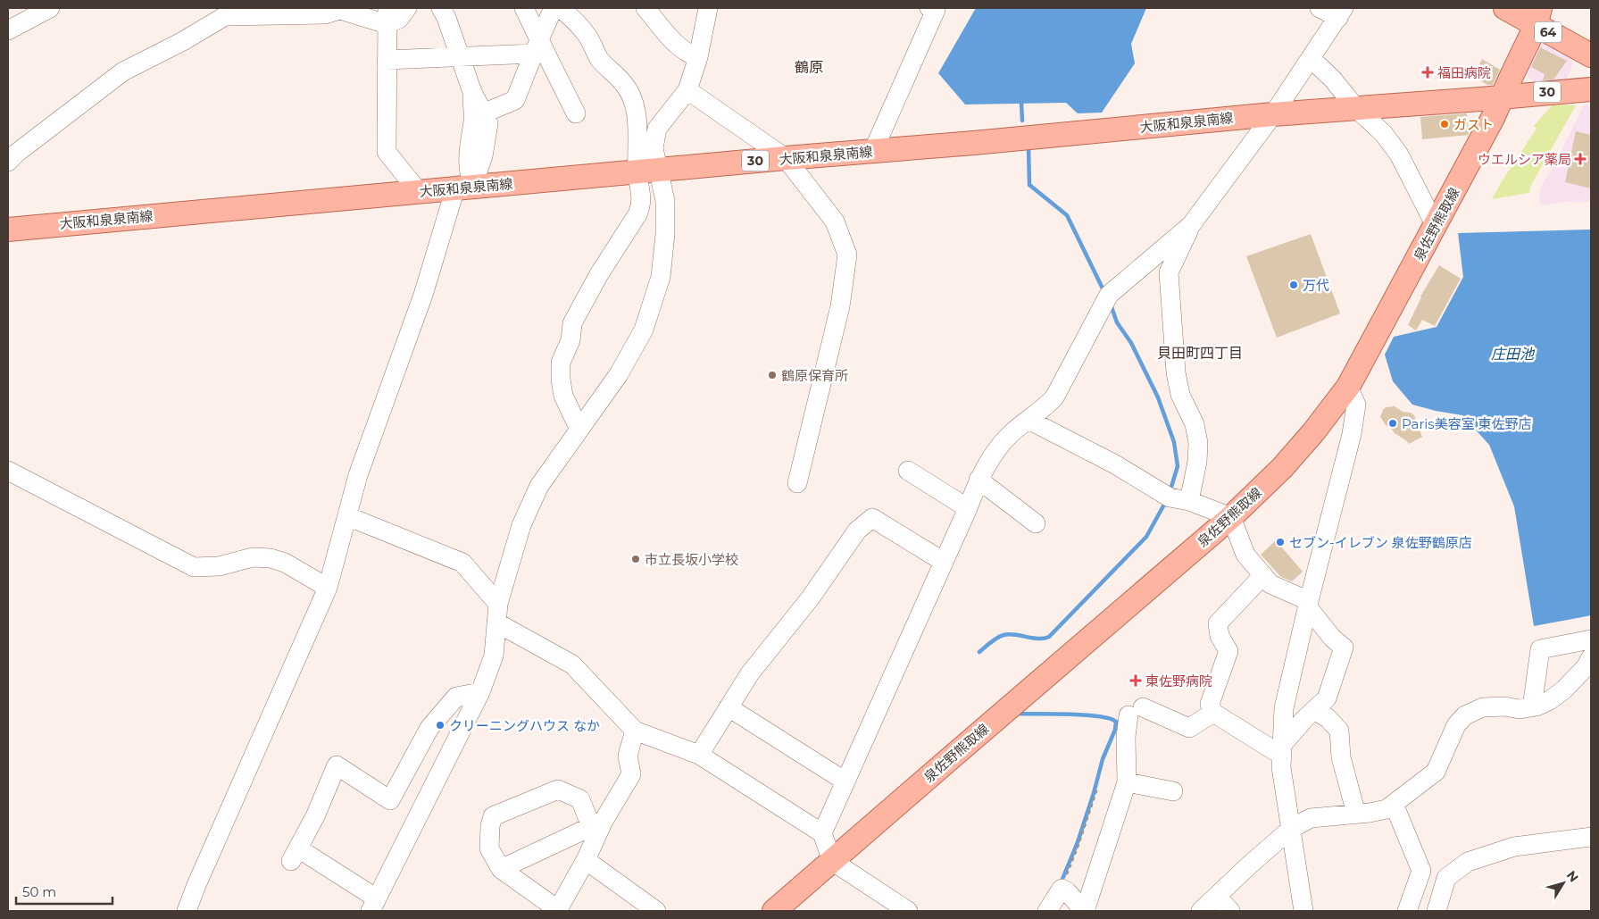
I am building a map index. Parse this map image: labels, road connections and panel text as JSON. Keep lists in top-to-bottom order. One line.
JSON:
{"streets":{"main road":["64","30","大阪和泉泉南線","泉佐野熊取線"]},"crossings":[["64","泉佐野熊取線"],["大阪和泉泉南線","泉佐野熊取線"]],"districts":["鶴原","貝田町四丁目"],"water":["庄田池"],"places":{"health":["福田病院","ウエルシア薬局","東佐野病院"],"other":["ガスト","万代","鶴原保育所","Paris美容室 東佐野店","セブン-イレブン 泉佐野鶴原店","市立長坂小学校","クリーニングハウス なか"]},"scale_bar":"50 m","north":"top right"}
